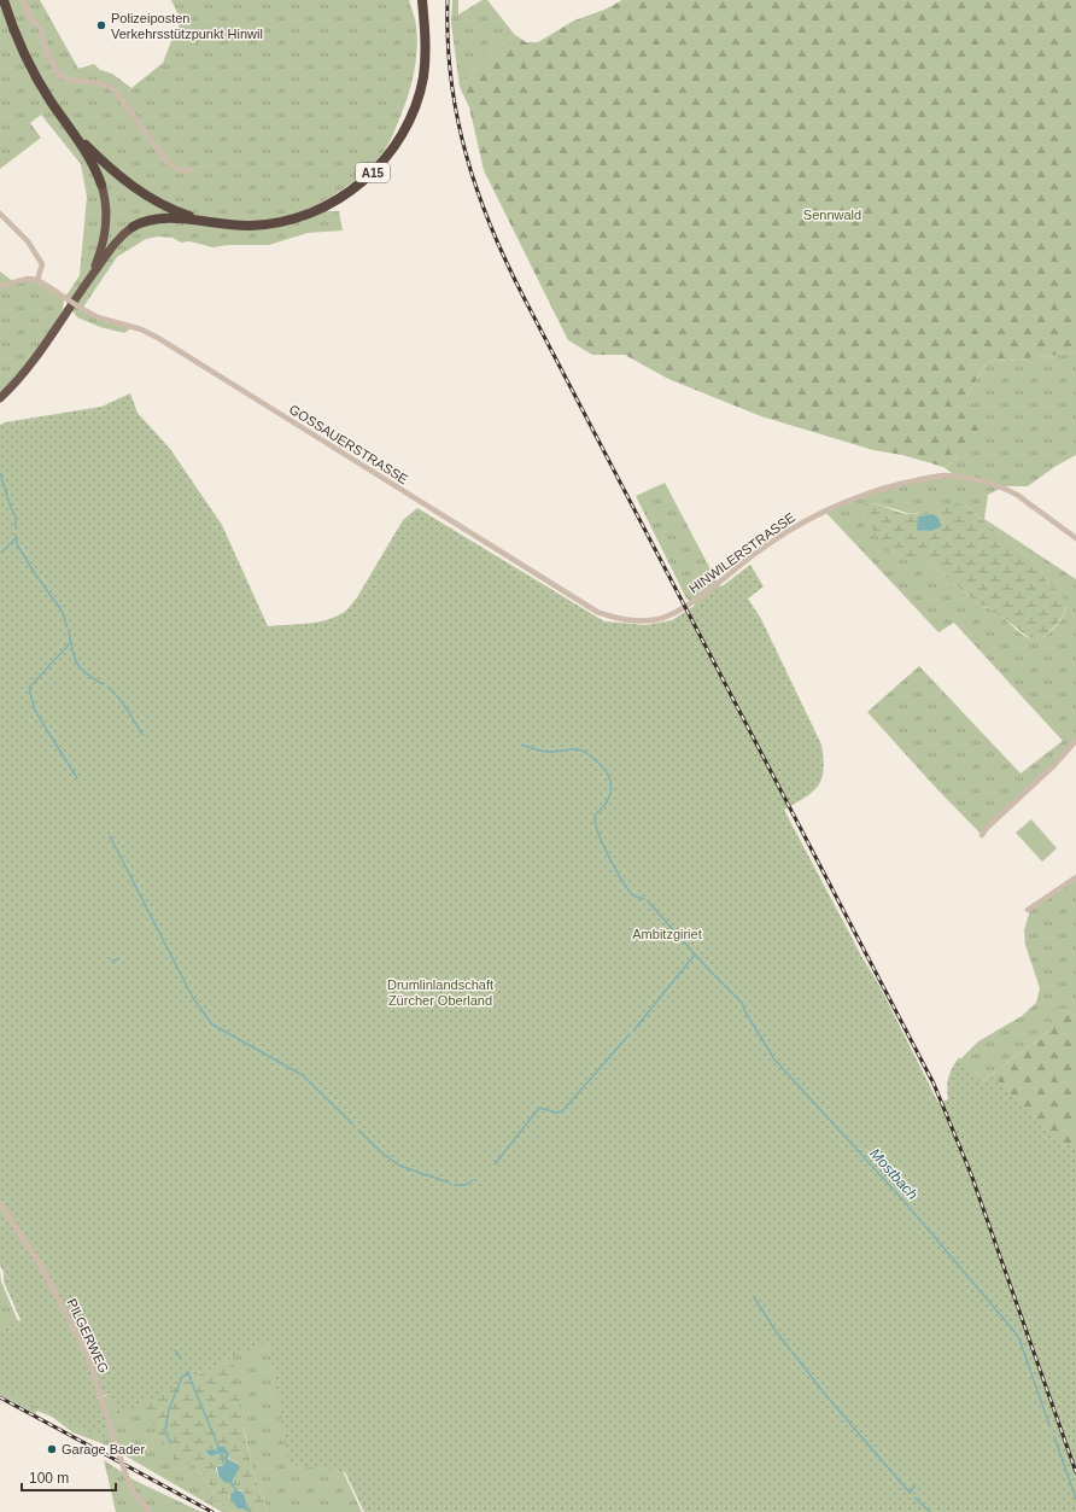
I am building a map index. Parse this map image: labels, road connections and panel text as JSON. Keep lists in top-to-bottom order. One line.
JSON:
{"streets":{"highway":["A15"],"street":["GOSSAUERSTRASSE","HINWILERSTRASSE","PILGERWEG"]},"crossings":[["GOSSAUERSTRASSE","HINWILERSTRASSE"]],"water":["Mostbach"],"parks":["Sennwald","Ambitzgiriet","Drumlinlandschaft Zürcher Oberland"],"places":["Polizeiposten Verkehrsstützpunkt Hinwil","Garage Bader"],"scale_bar":"100 m"}
